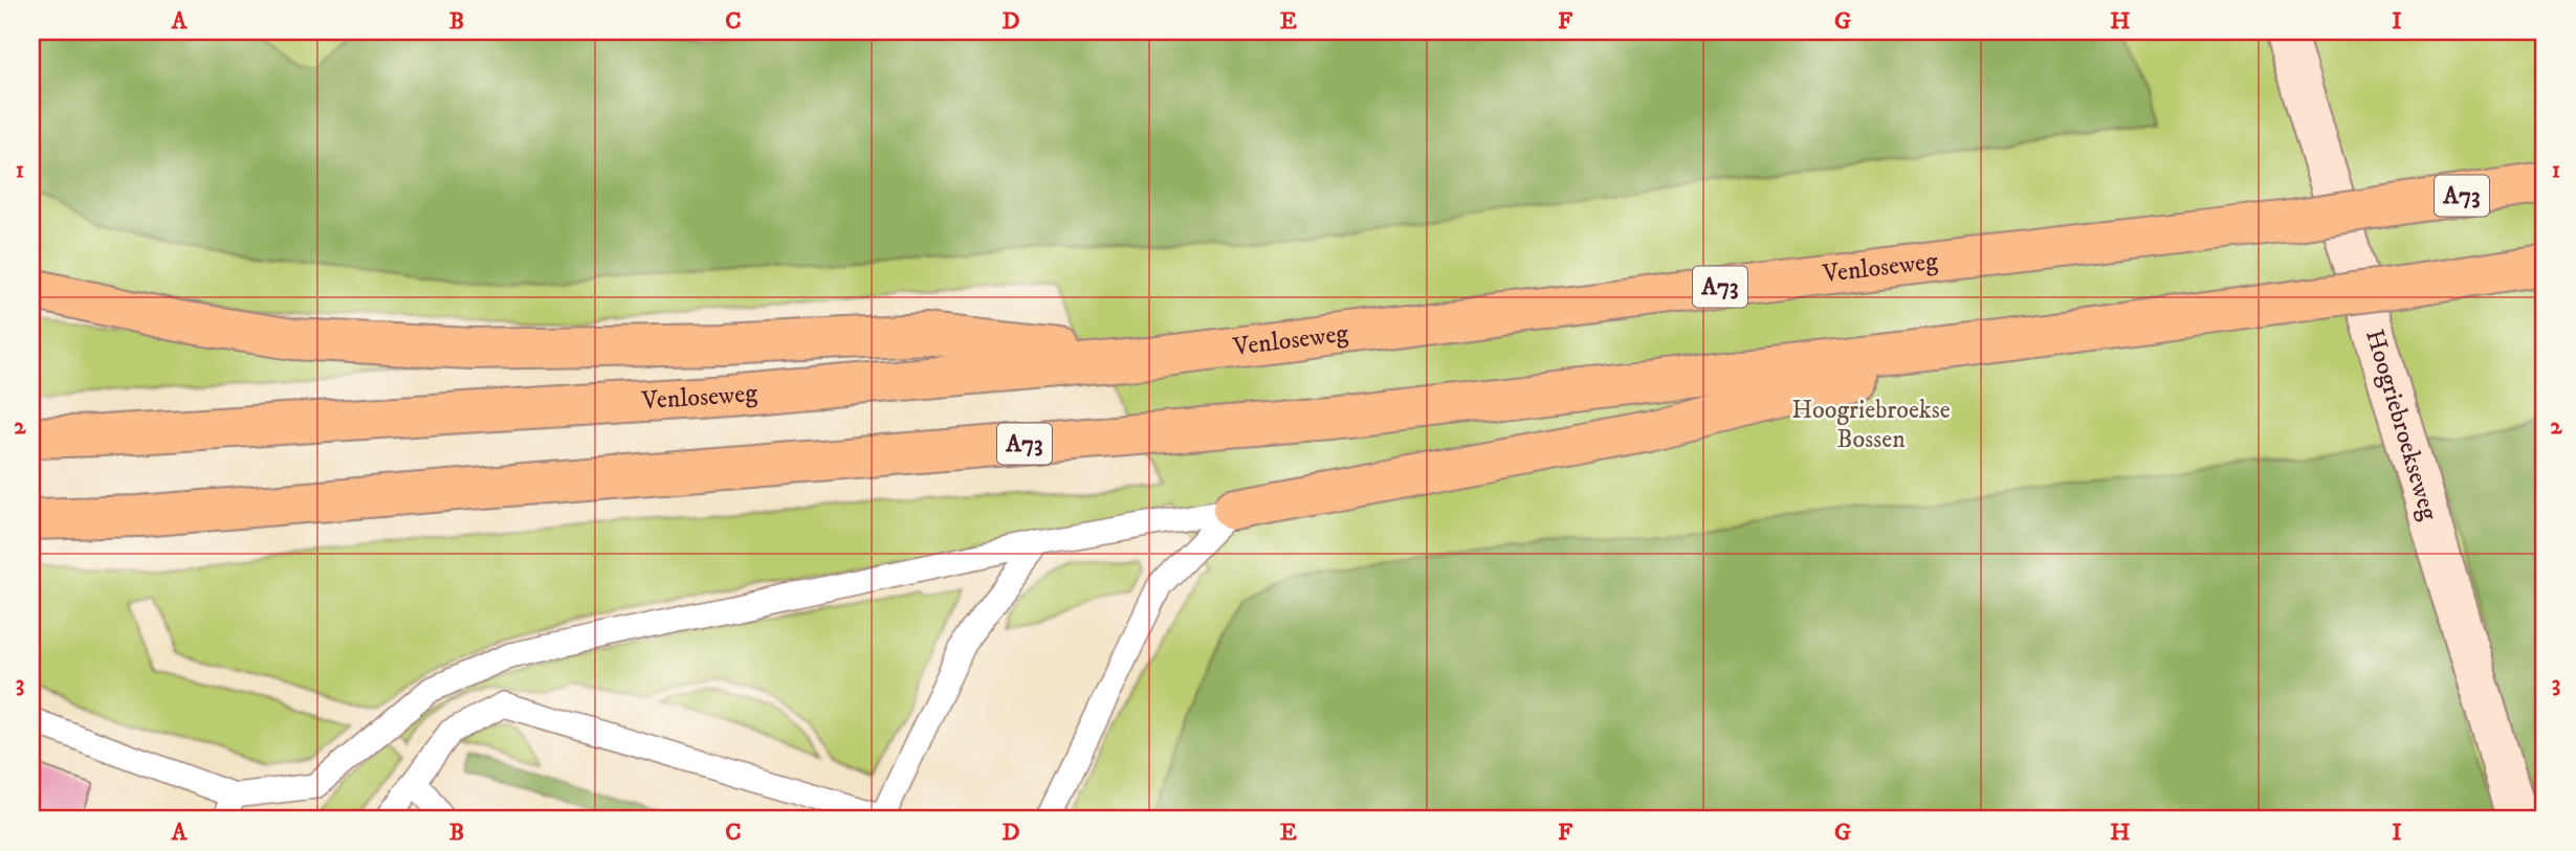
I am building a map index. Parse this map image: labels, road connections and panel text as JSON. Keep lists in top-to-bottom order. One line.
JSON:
{"streets":{"highway":["A73","Venloseweg"],"street":["Hoogriebroekseweg"]},"crossings":[["A73","Venloseweg"]],"parks":["Hoogriebroekse Bossen"],"grid":{"columns":["A","B","C","D","E","F","G","H","I"],"rows":["1","2","3"]}}
